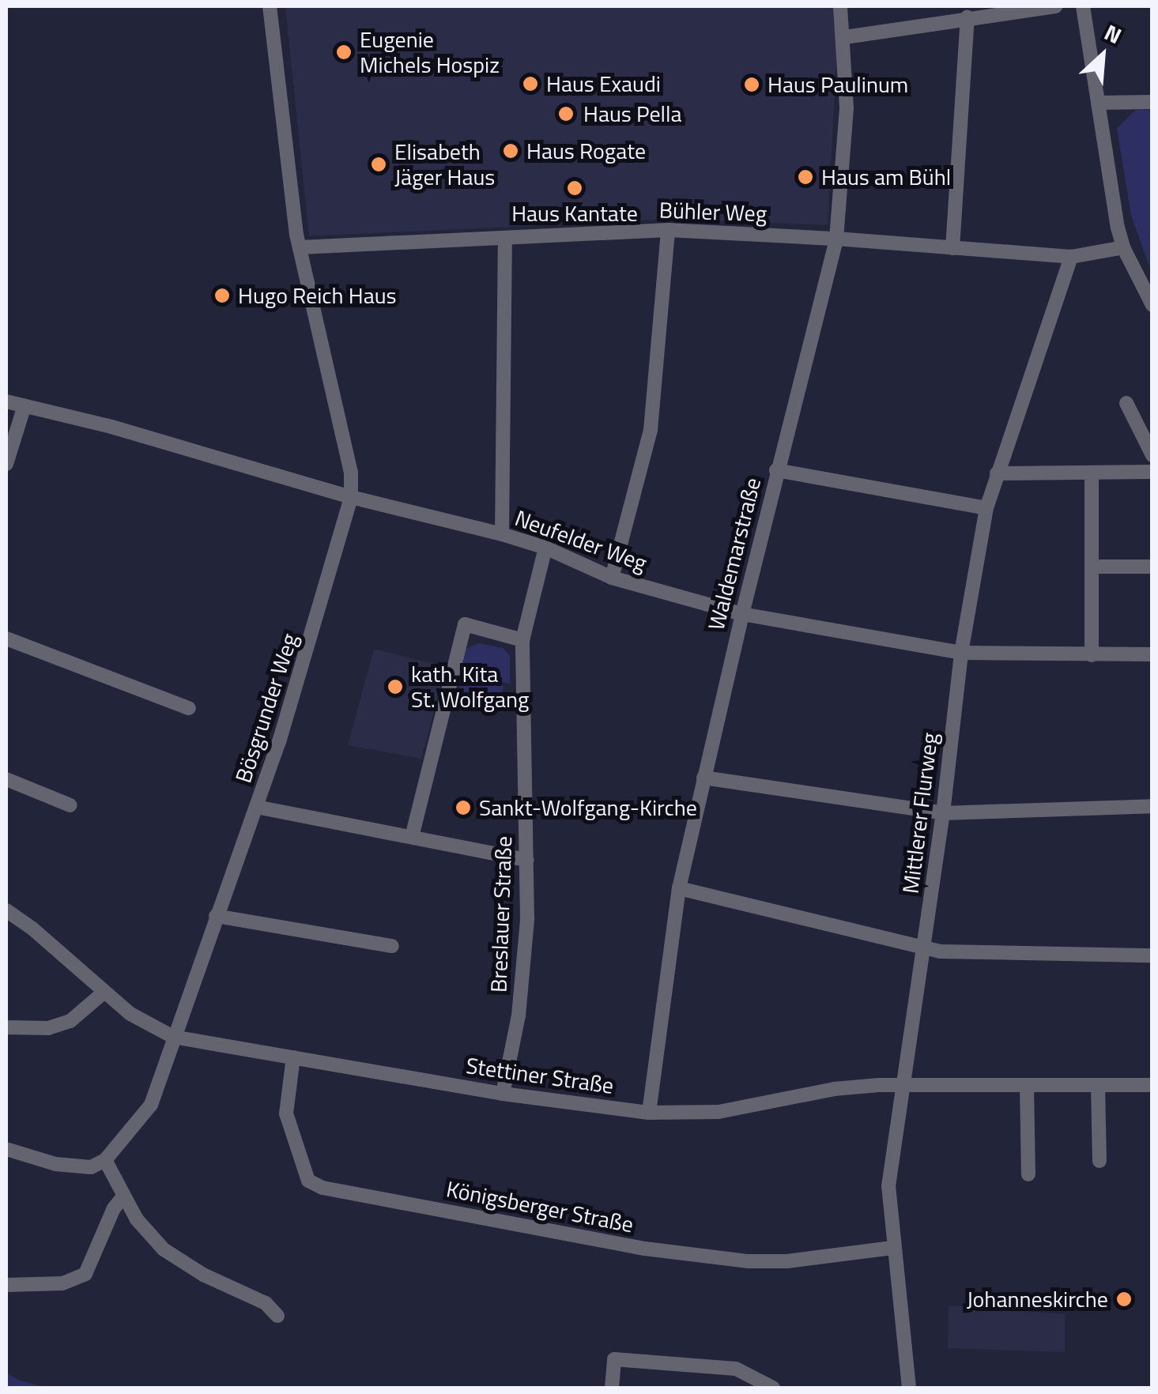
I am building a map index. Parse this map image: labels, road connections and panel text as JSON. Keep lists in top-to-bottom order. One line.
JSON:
{"streets":{"street":["Bühler Weg","Neufelder Weg","Waldemarstraße","Bösgrunder Weg","Mittlerer Flurweg","Breslauer Straße","Stettiner Straße","Königsberger Straße"]},"crossings":[["Bühler Weg","Waldemarstraße"],["Bühler Weg","Bösgrunder Weg"],["Bühler Weg","Mittlerer Flurweg"],["Neufelder Weg","Waldemarstraße"],["Neufelder Weg","Bösgrunder Weg"],["Neufelder Weg","Mittlerer Flurweg"],["Neufelder Weg","Breslauer Straße"],["Waldemarstraße","Stettiner Straße"],["Bösgrunder Weg","Stettiner Straße"],["Mittlerer Flurweg","Stettiner Straße"],["Mittlerer Flurweg","Königsberger Straße"],["Breslauer Straße","Stettiner Straße"],["Stettiner Straße","Königsberger Straße"]],"places":["Eugenie Michels Hospiz","Haus Exaudi","Haus Paulinum","Haus Pella","Haus Rogate","Elisabeth Jäger Haus","Haus am Bühl","Haus Kantate","Hugo Reich Haus","kath. Kita St. Wolfgang","Sankt-Wolfgang-Kirche","Johanneskirche"],"north":"top right"}
